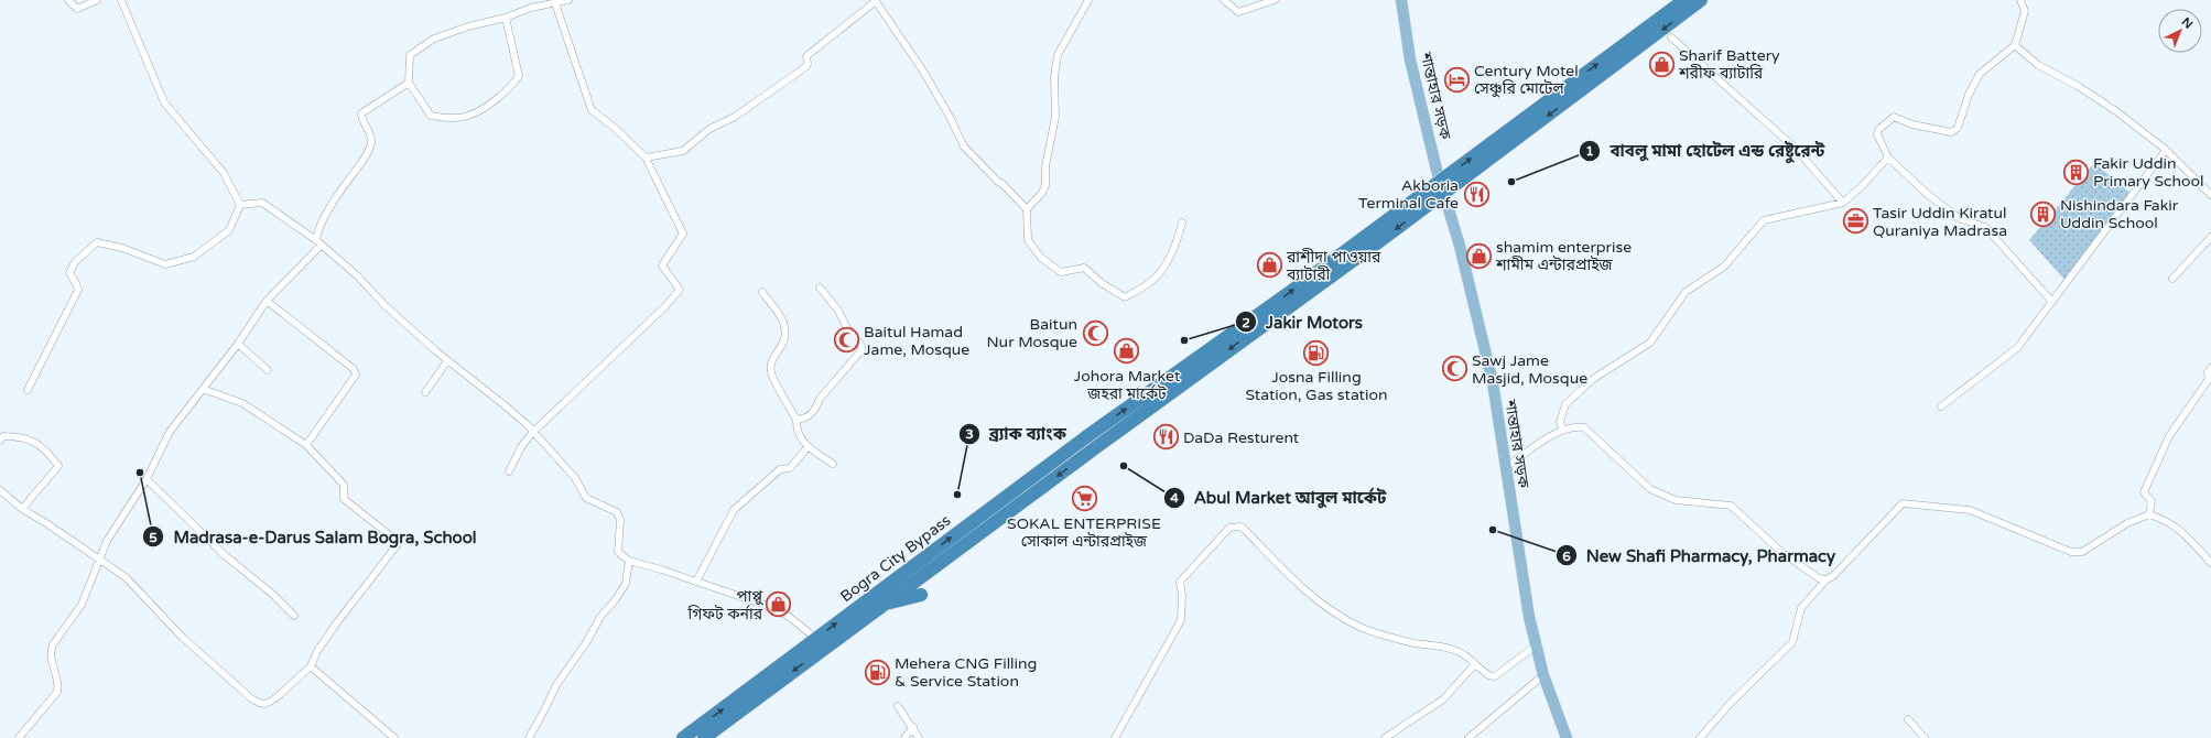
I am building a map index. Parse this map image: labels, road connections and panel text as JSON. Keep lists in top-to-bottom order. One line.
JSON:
{"streets":{"highway":["Bogra City Bypass"],"main road":["শান্তাহার সড়ক"]},"places":{"shop":["Sharif Battery শরীফ ব্যাটারি","shamim enterprise শামীম এন্টারপ্রাইজ","রাশীদা পাওয়ার ব্যাটারী","Johora Market জহরা মার্কেট","পাপ্পু গিফট কর্নার"],"hotel":["Century Motel সেঞ্চুরি মোটেল"],"building":["Fakir Uddin Primary School","Nishindara Fakir Uddin School"],"other":["বাবলু মামা হোটেল এন্ড রেষ্টুরেন্ট","Jakir Motors","Abul Market আবুল মার্কেট","Madrasa-e-Darus Salam Bogra, School","ব্র্যাক ব্যাংক","New Shafi Pharmacy, Pharmacy"],"restaurant":["Akboria Terminal Cafe","DaDa Resturent"],"office":["Tasir Uddin Kiratul Quraniya Madrasa"],"mosque":["Baitun Nur Mosque","Baitul Hamad Jame, Mosque","Sawj Jame Masjid, Mosque"],"fuel station":["Josna Filling Station, Gas station","Mehera CNG Filling & Service Station"],"supermarket":["SOKAL ENTERPRISE সোকাল এন্টারপ্রাইজ"]},"north":"top right"}
